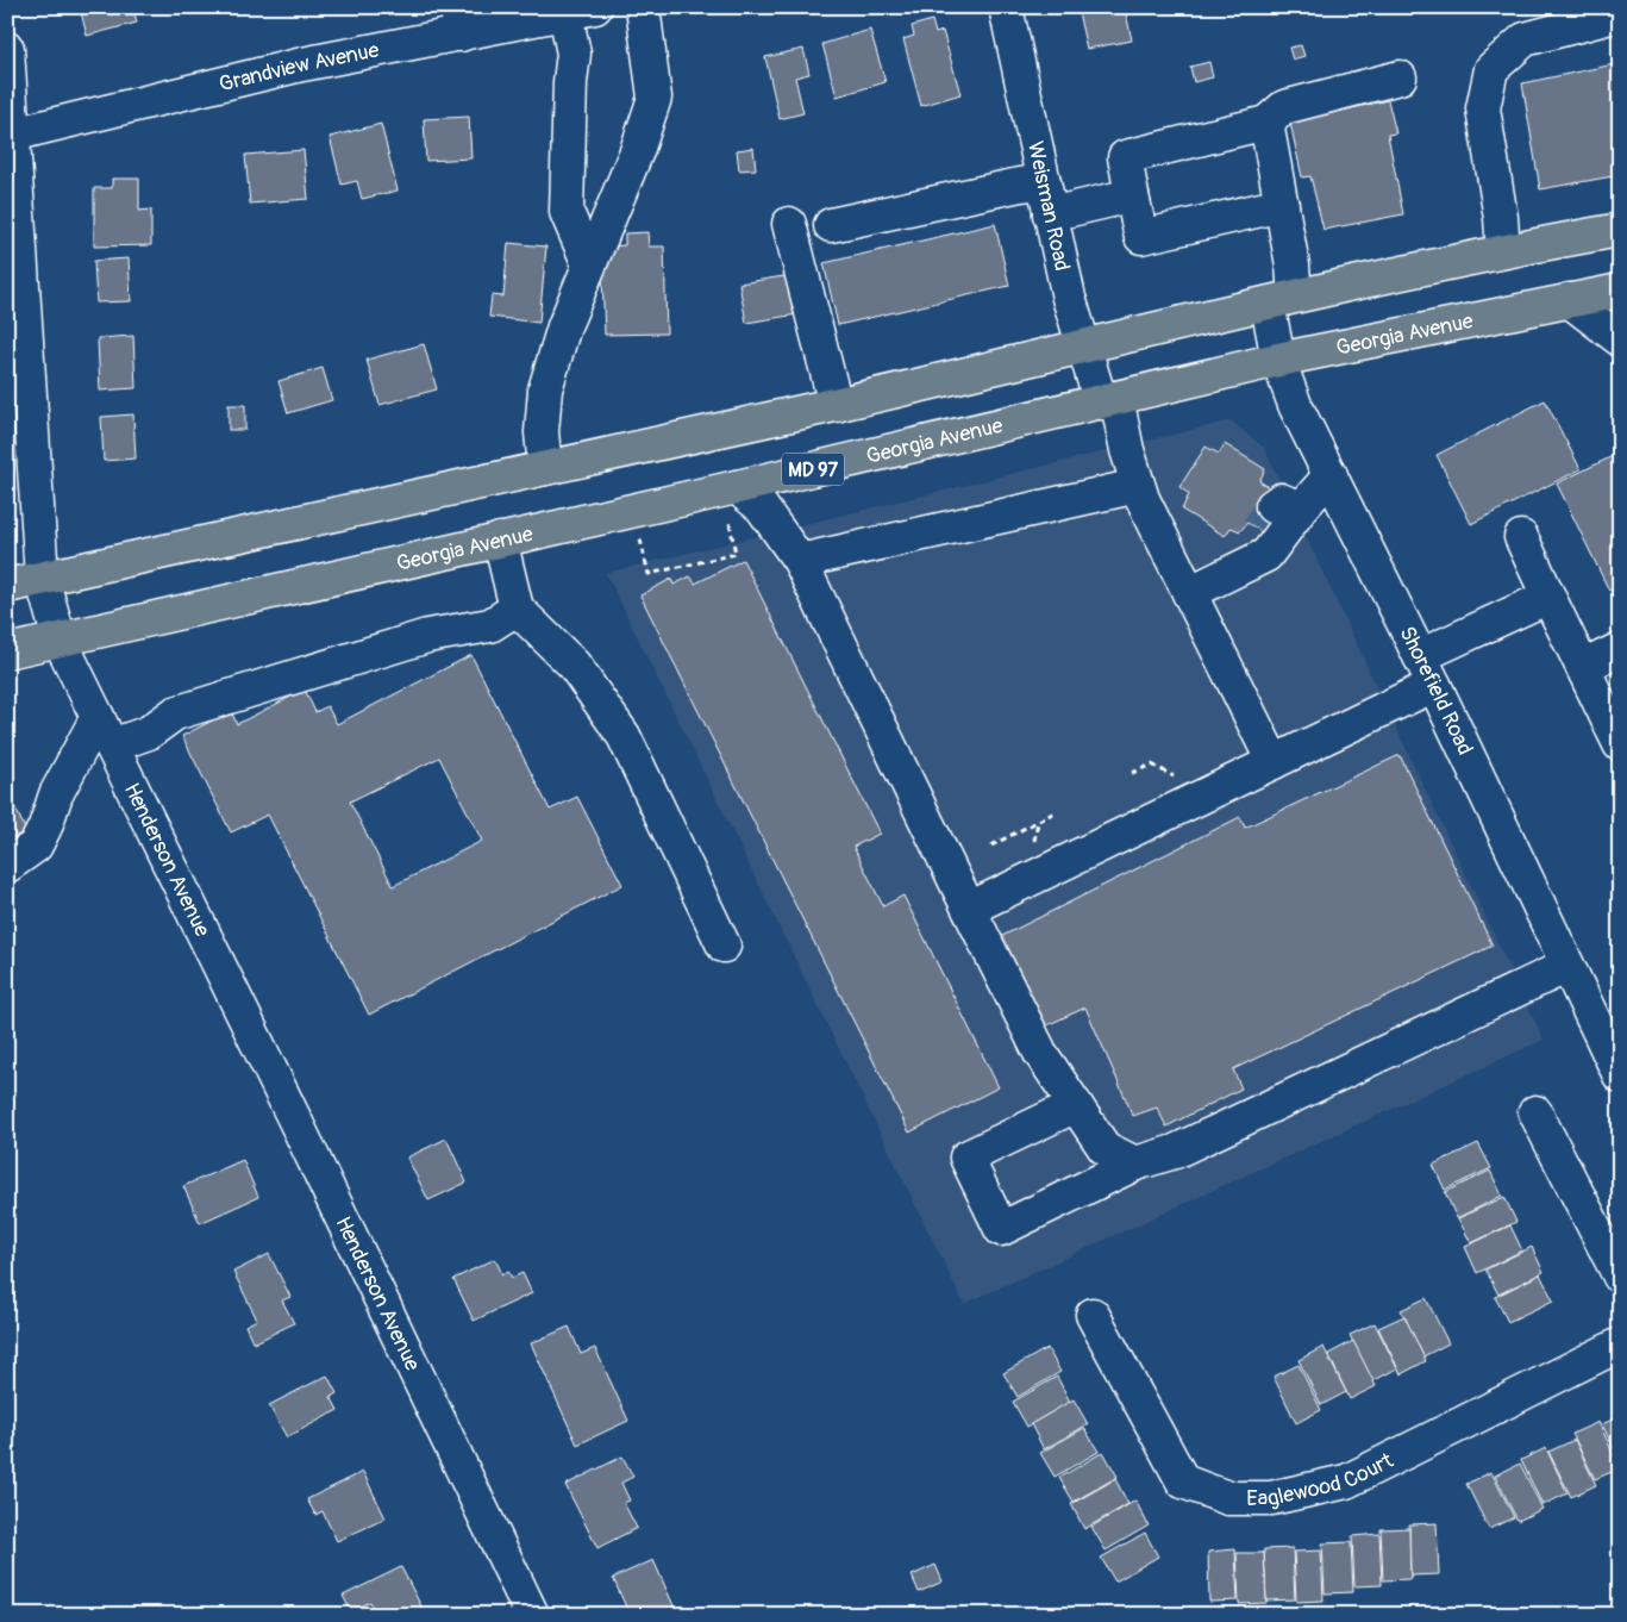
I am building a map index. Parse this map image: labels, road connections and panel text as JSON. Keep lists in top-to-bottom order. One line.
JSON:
{"streets":{"main road":["Georgia Avenue","MD 97"],"street":["Grandview Avenue","Weisman Road","Shorefield Road","Henderson Avenue","Eaglewood Court"]},"crossings":[["Grandview Avenue","Henderson Avenue"],["Weisman Road","Georgia Avenue"],["Georgia Avenue","Shorefield Road"],["Georgia Avenue","Henderson Avenue"]]}
